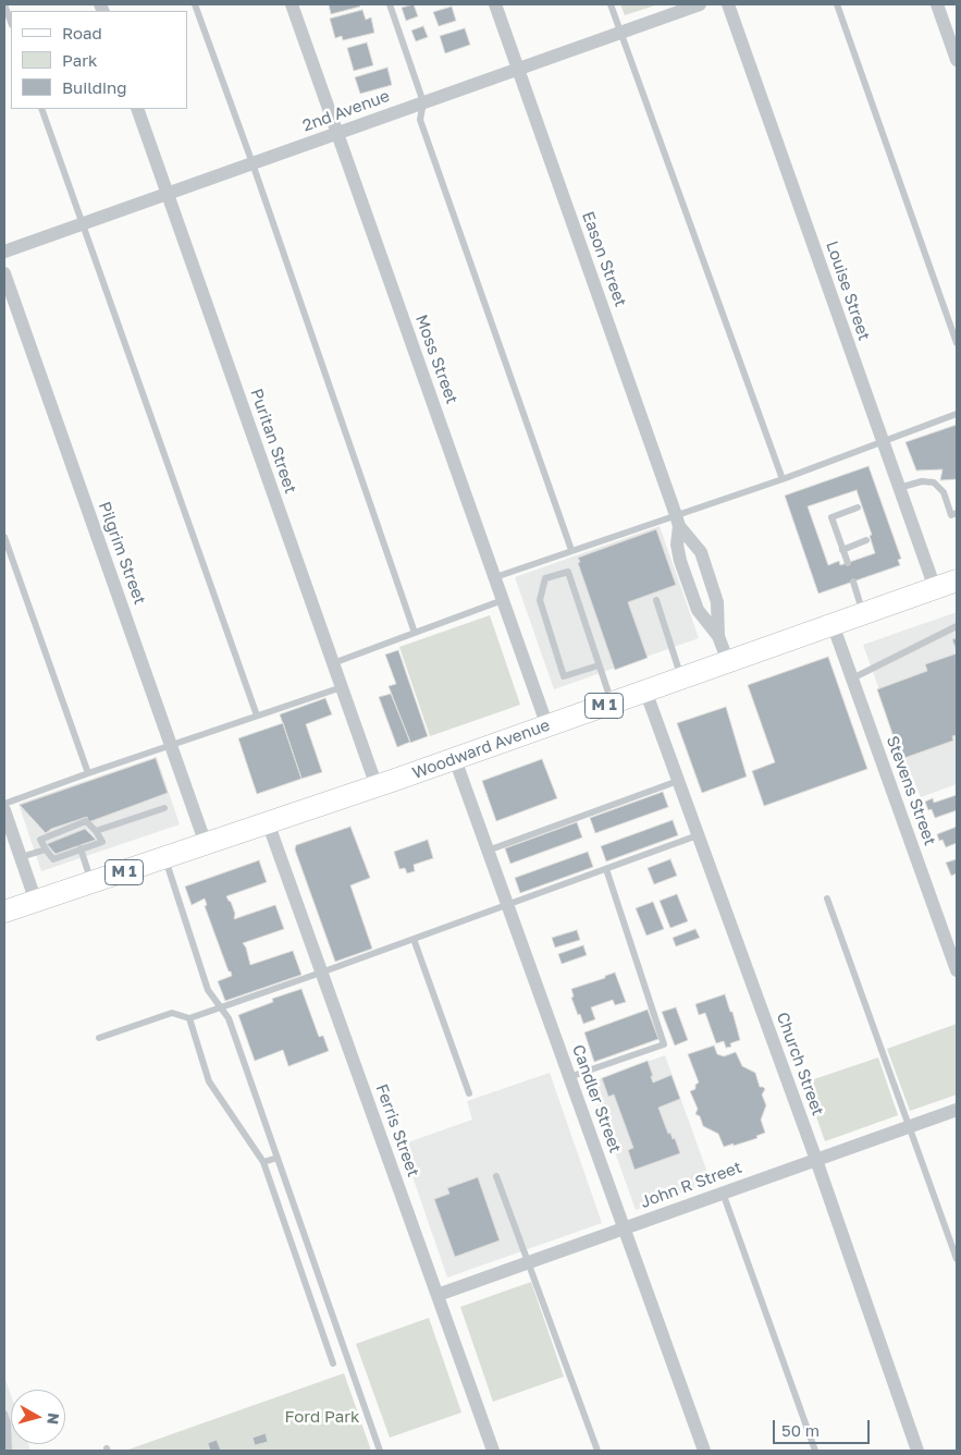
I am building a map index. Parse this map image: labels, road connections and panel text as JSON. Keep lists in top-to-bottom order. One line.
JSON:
{"streets":{"main road":["M 1","Woodward Avenue"],"street":["2nd Avenue","Eason Street","Louise Street","Moss Street","Puritan Street","Pilgrim Street","Stevens Street","Church Street","Candler Street","Ferris Street","John R Street"]},"crossings":[["2nd Avenue","Eason Street"],["2nd Avenue","Moss Street"],["2nd Avenue","Puritan Street"],["Eason Street","Woodward Avenue"],["Louise Street","Woodward Avenue"],["Moss Street","Woodward Avenue"],["Puritan Street","Woodward Avenue"],["Pilgrim Street","Woodward Avenue"],["Woodward Avenue","Stevens Street"],["Woodward Avenue","Church Street"],["Woodward Avenue","Candler Street"],["Woodward Avenue","Ferris Street"],["Church Street","John R Street"],["Candler Street","John R Street"],["Ferris Street","John R Street"]],"parks":["Ford Park"],"legend":["Road","Park","Building"],"scale_bar":"50 m","north":"right"}
